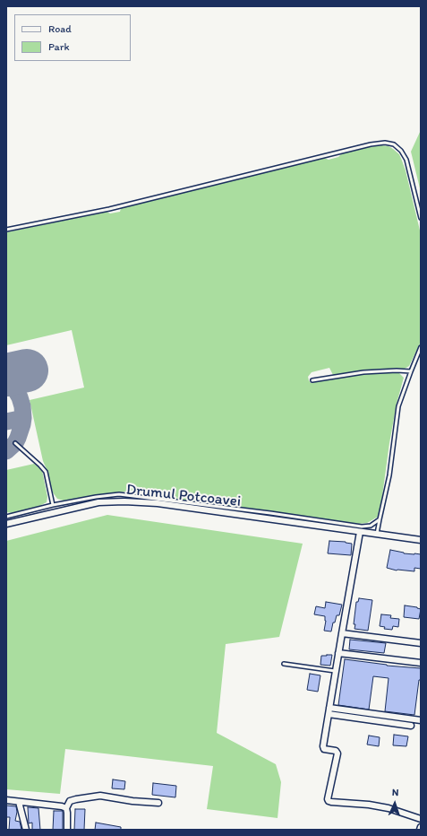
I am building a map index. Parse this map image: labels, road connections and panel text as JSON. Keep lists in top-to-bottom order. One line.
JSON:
{"streets":{"street":["Drumul Potcoavei"]},"legend":["Road","Park"],"north":"top"}
